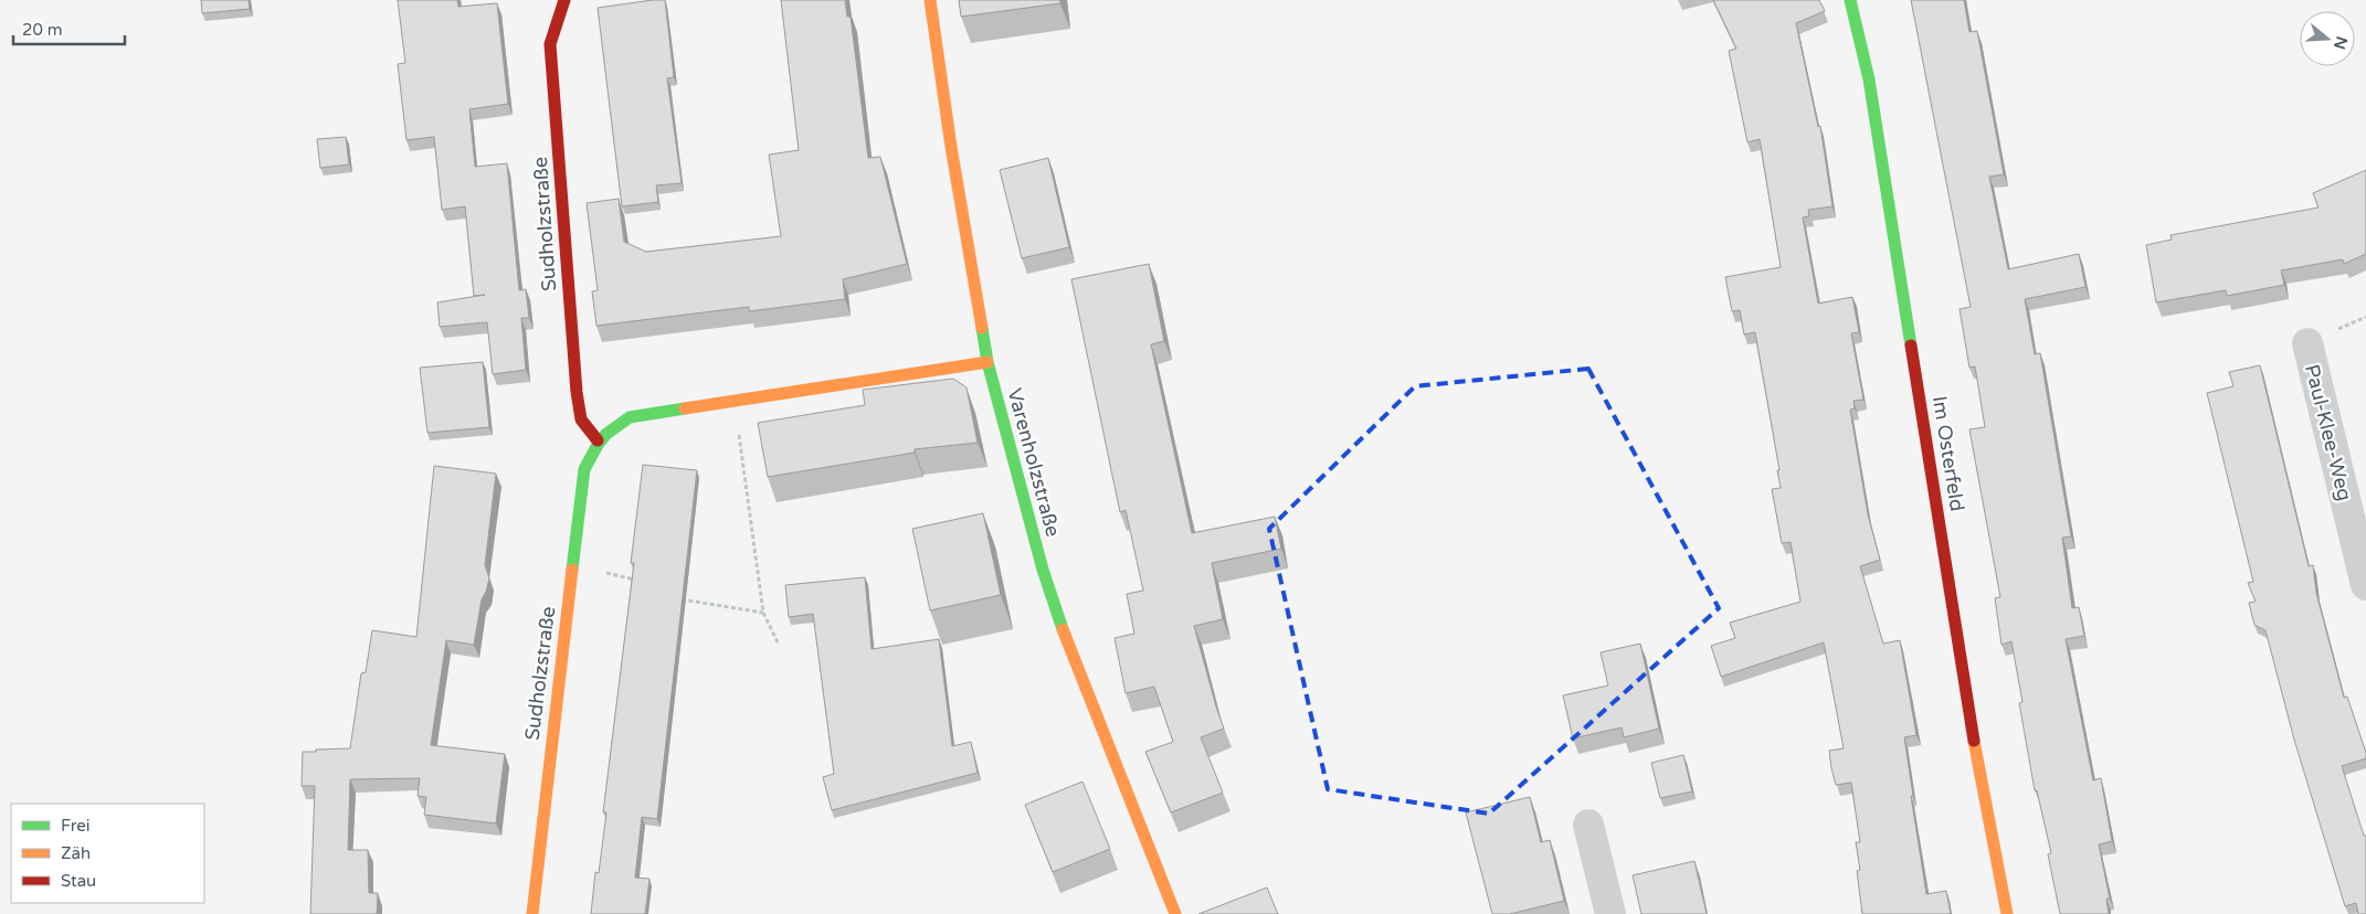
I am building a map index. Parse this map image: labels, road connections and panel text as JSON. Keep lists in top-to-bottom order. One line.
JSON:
{"streets":{"street":["Sudholzstraße","Paul-Klee-Weg","Im Osterfeld","Varenholzstraße"]},"crossings":[["Sudholzstraße","Varenholzstraße"]],"legend":["Frei","Zäh","Stau"],"scale_bar":"20 m","north":"right"}
